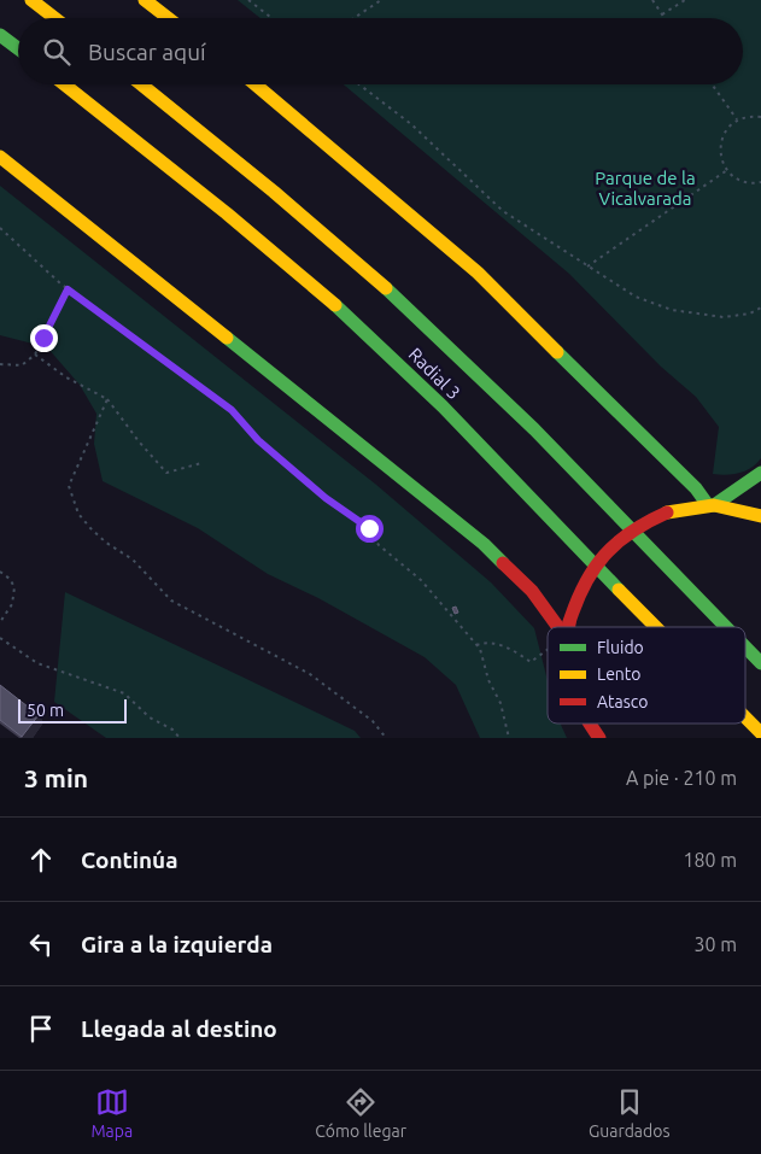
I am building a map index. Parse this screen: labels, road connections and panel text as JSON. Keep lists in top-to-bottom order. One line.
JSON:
{"streets":{"main road":["Radial 3"]},"parks":["Parque de la Vicalvarada"],"legend":["Fluido","Lento","Atasco"],"scale_bar":"50 m","page":{"search":"Buscar aquí","scale":"50 m","heading":["3 min","A pie · 210 m"],"list":[["Continúa","180 m"],["Gira a la izquierda","30 m"],"Llegada al destino"],"nav":["Mapa","Cómo llegar","Guardados"]}}
